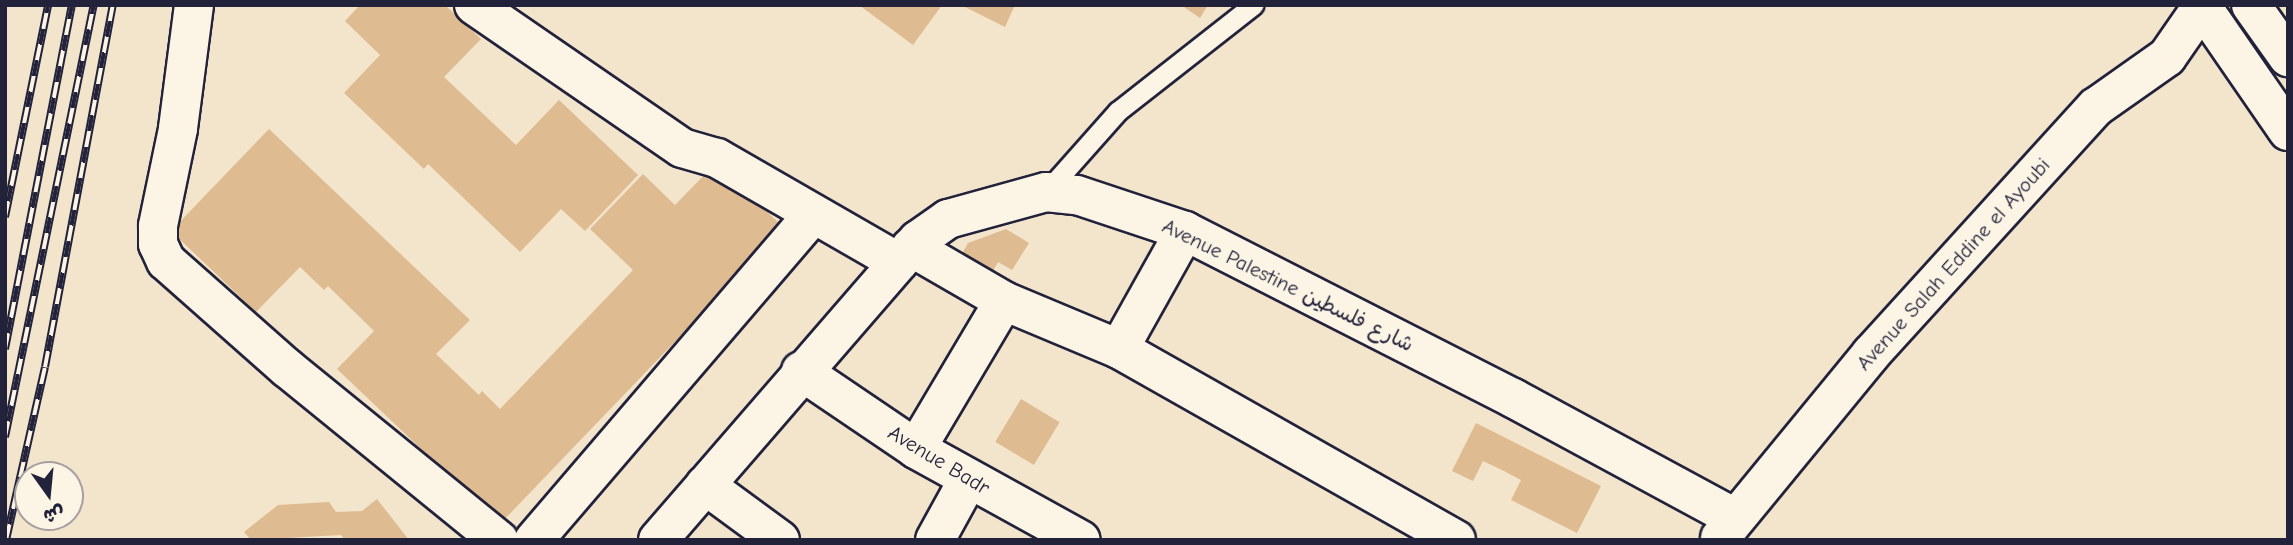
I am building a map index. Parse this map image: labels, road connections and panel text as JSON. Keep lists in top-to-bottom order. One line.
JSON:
{"streets":{"street":["Avenue Salah Eddine el Ayoubi","Avenue Palestine شارع فلسطين","Avenue Badr"]},"crossings":[["Avenue Salah Eddine el Ayoubi","Avenue Palestine شارع فلسطين"],["Avenue Palestine شارع فلسطين","Avenue Badr"]],"north":"bottom"}
